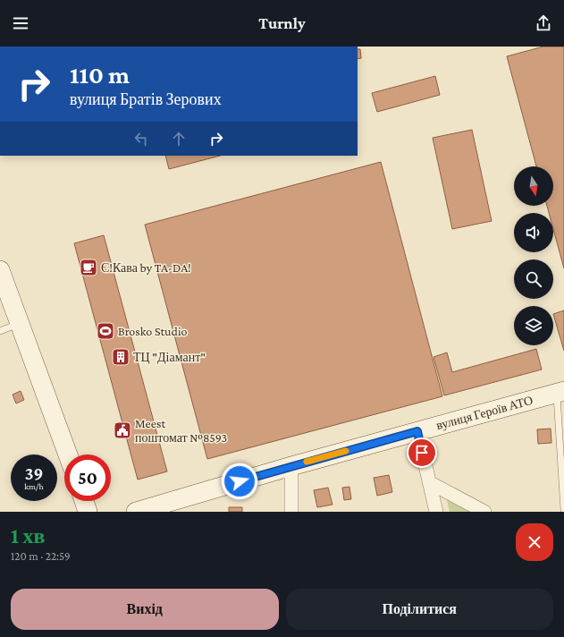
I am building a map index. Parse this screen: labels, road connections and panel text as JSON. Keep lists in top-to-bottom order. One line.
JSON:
{"streets":{"main road":["вулиця Героїв АТО"]},"places":{"cafe":["Є!Кава by TA-DA!"],"sports":["Brosko Studio"],"building":["ТЦ \"Діамант\""],"public building":["Meest поштомат №8593"]},"north":"bottom","page":{"header":"Turnly","turn":["110 m","вулиця Братів Зерових"],"speed":"39 km/h","limit":"50","heading":["1 хв","120 m · 22:59"],"buttons":["Вихід","Поділитися"]}}
